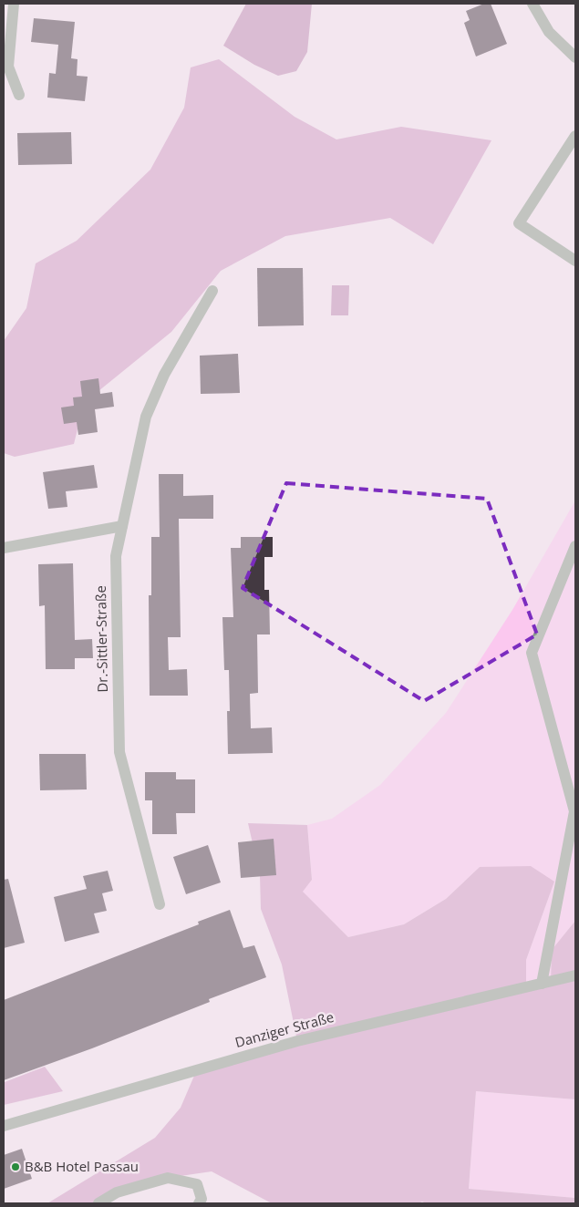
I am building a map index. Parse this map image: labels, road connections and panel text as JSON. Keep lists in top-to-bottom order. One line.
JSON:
{"streets":{"street":["Dr.-Sittler-Straße","Danziger Straße"]},"places":["B&B Hotel Passau"]}
